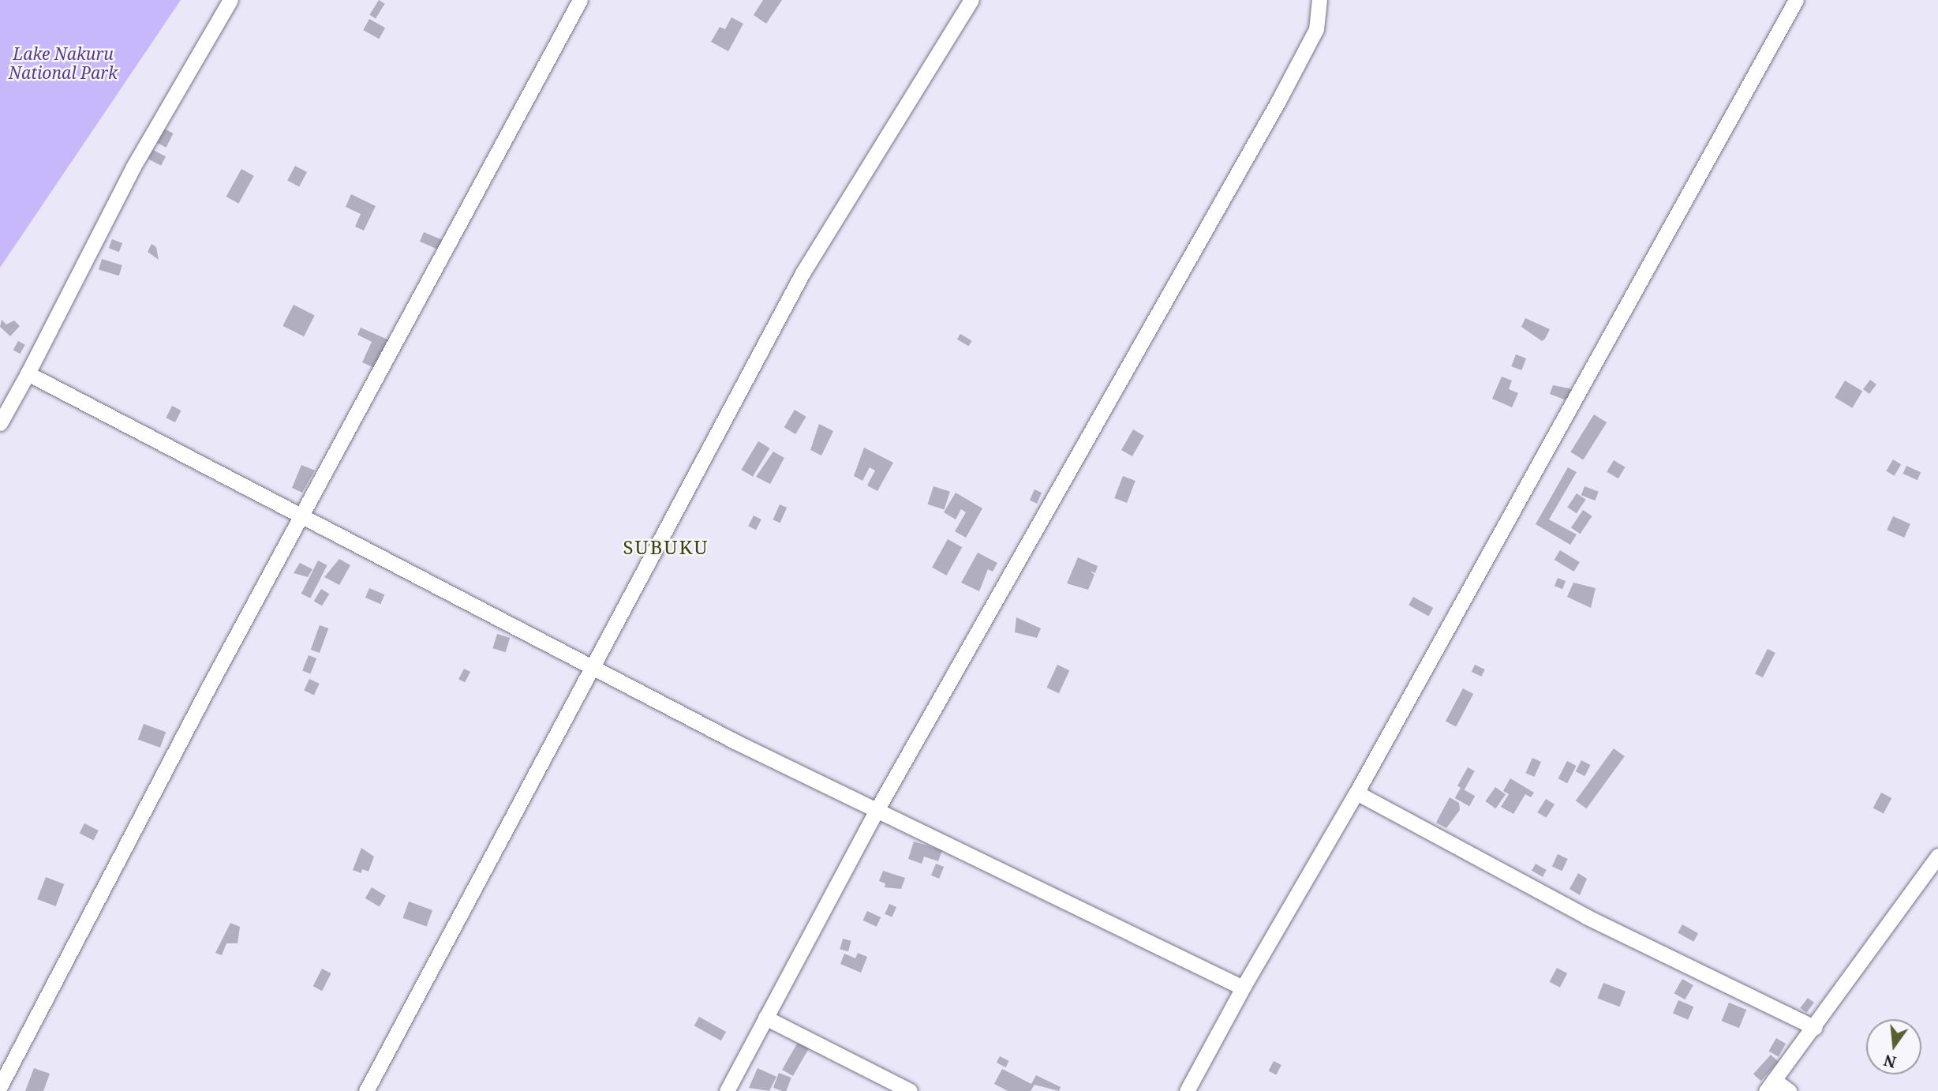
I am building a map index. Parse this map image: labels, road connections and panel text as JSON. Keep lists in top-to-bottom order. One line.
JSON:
{"districts":["SUBUKU"],"parks":["Lake Nakuru National Park"],"north":"bottom"}
